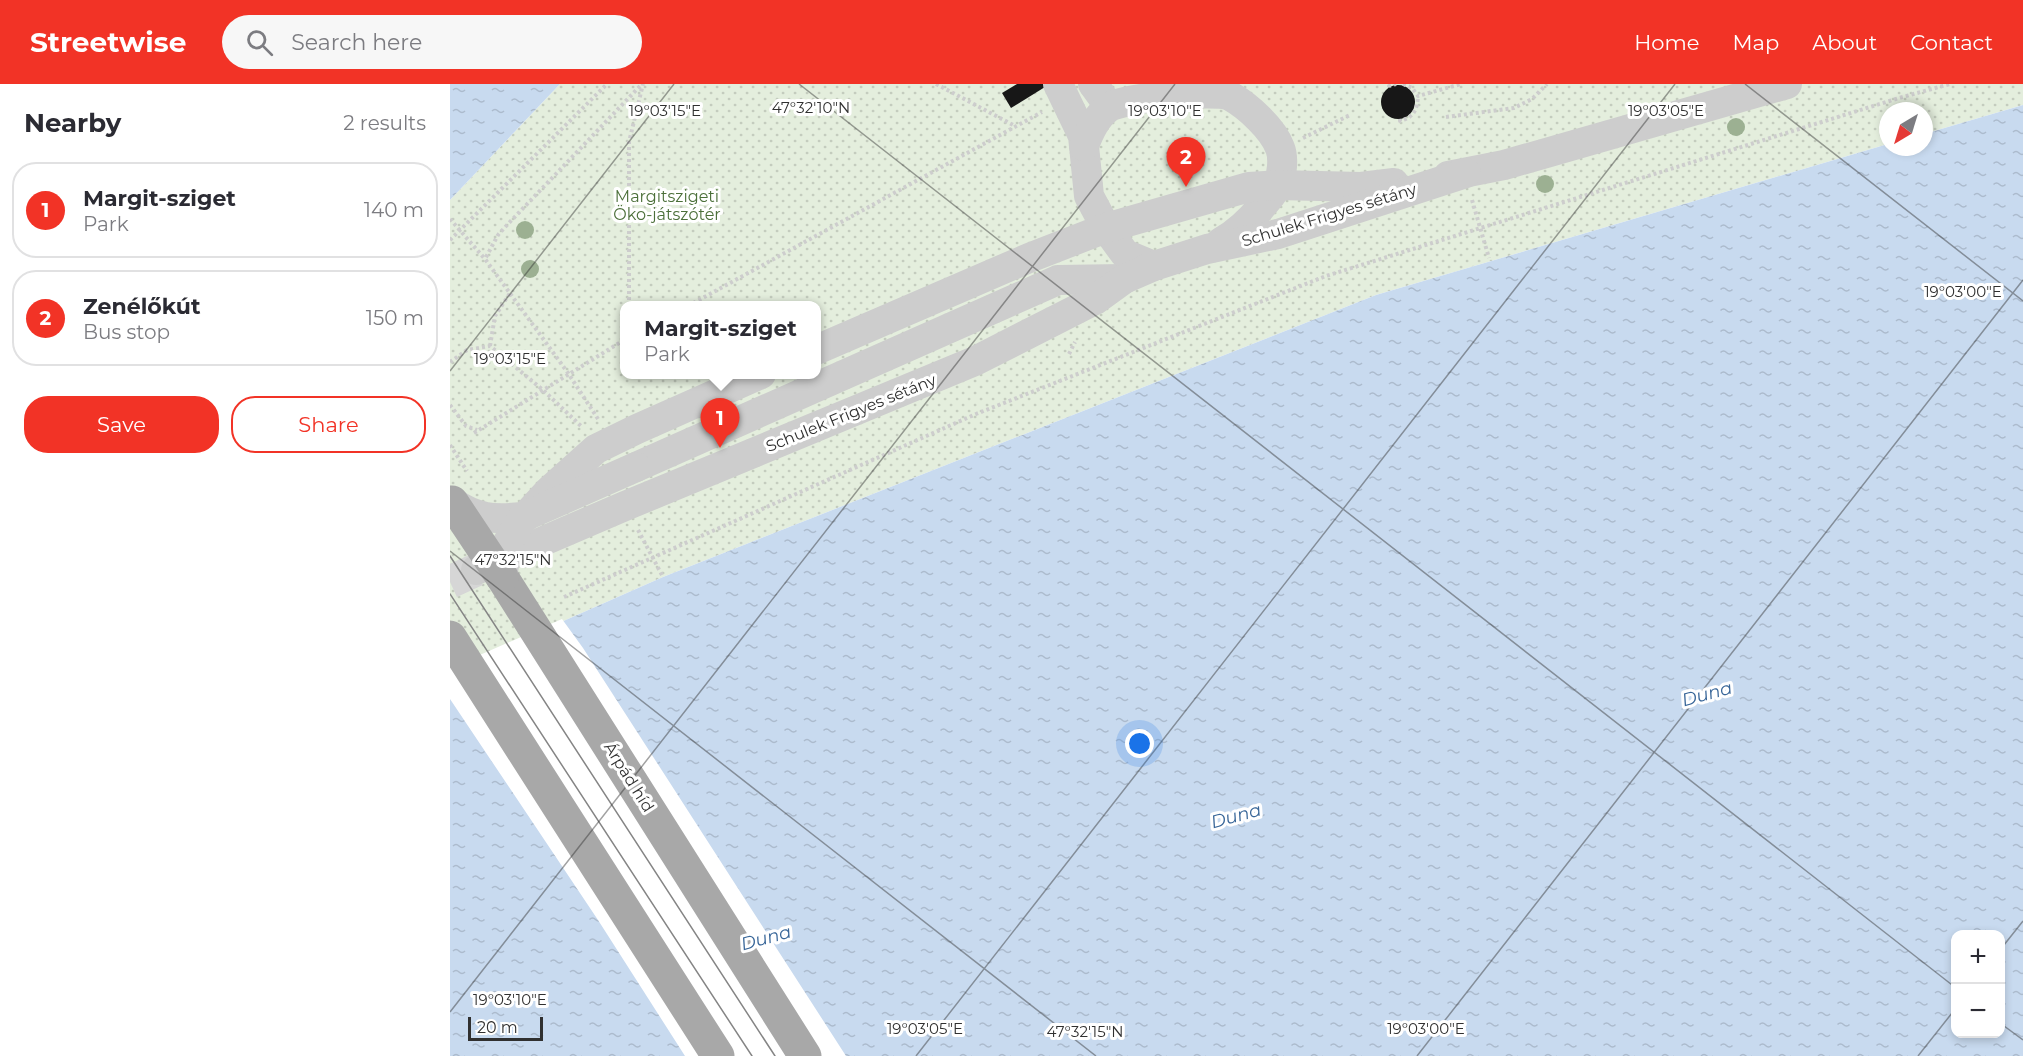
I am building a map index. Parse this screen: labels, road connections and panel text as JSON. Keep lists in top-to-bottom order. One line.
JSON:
{"streets":{"main road":["Árpád híd"],"street":["Schulek Frigyes sétány"]},"crossings":[["Schulek Frigyes sétány","Árpád híd"]],"water":["Duna"],"parks":["Margitszigeti Öko-játszótér"],"scale_bar":"20 m","north":"bottom left","page":{"header":"Streetwise","search":"Search here","nav":["Home","Map","About","Contact"],"heading":["Nearby","2 results"],"pins":["2","1"],"list":[{"mark":"1","name":"Margit-sziget","note":"Park","value":"140 m"},{"mark":"2","name":"Zenélőkút","note":"Bus stop","value":"150 m"}],"popup":["Margit-sziget","Park"],"buttons":["Save","Share"],"map_buttons":["+","−"],"scale":"20 m"},"coordinates":["47°32'10\"N","19°03'15\"E","19°03'10\"E","19°03'05\"E","19°03'00\"E","47°32'15\"N"]}
